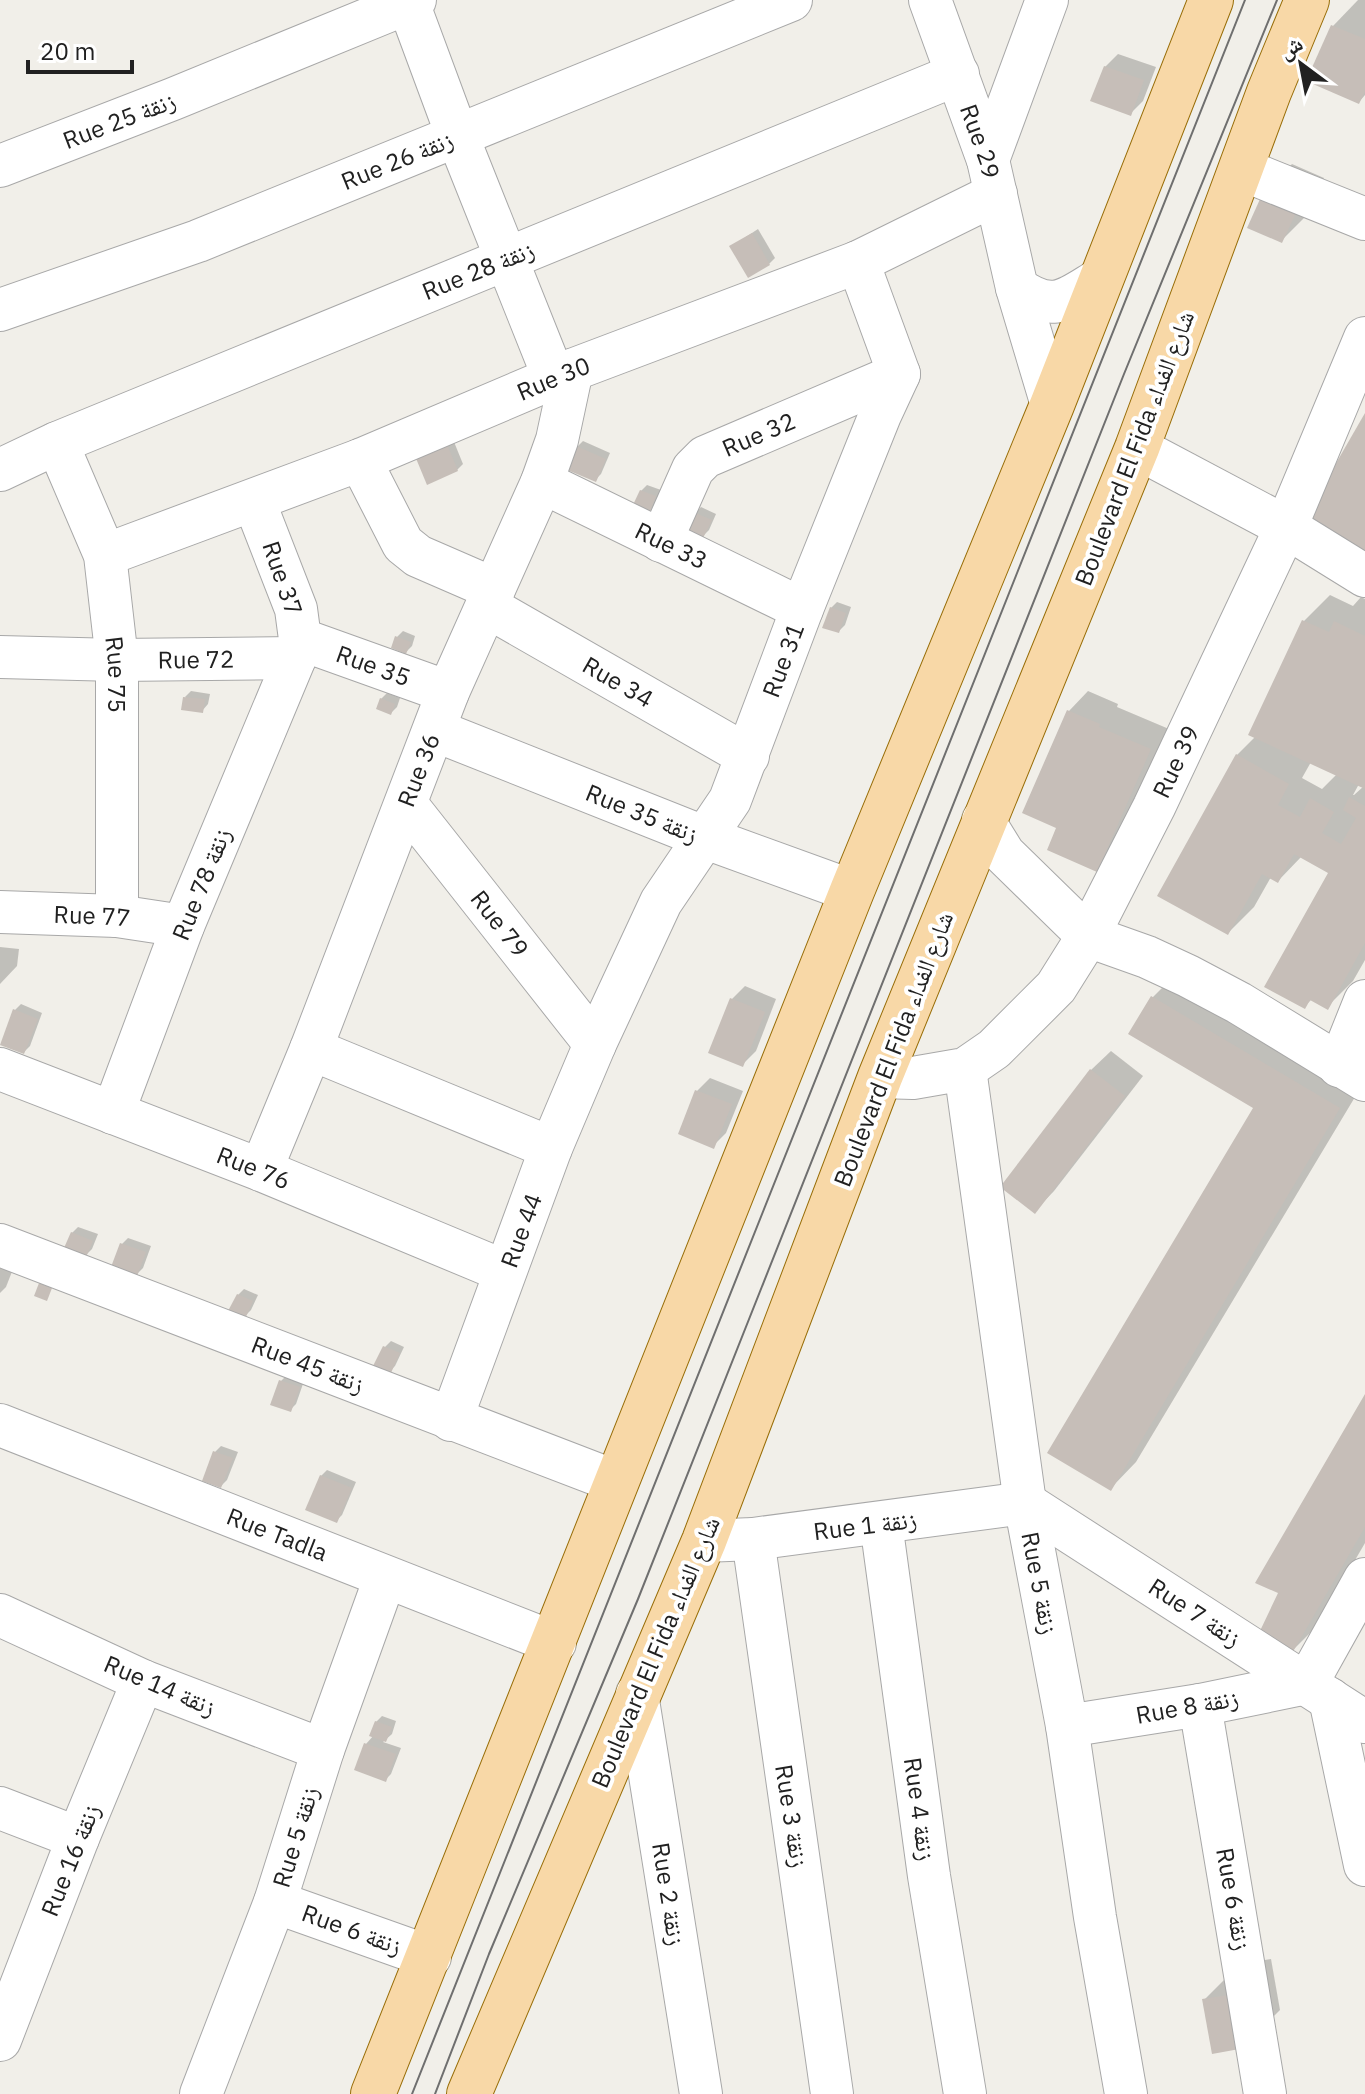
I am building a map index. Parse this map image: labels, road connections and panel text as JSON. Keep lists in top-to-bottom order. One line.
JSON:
{"streets":{"main road":["Boulevard El Fida شارع الفداء"],"street":["Rue 25 زنقة","Rue 29","Rue 26 زنقة","Rue 28 زنقة","Rue 30","Rue 32","Rue 33","Rue 37","Rue 72","Rue 31","Rue 35","Rue 75","Rue 34","Rue 39","Rue 36","Rue 35 زنقة","Rue 78 زنقة","Rue 77","Rue 79","Rue 76","Rue 44","Rue 45 زنقة","Rue 1 زنقة","Rue Tadla","Rue 5 زنقة","Rue 7 زنقة","Rue 14 زنقة","Rue 8 زنقة","Rue 4 زنقة","Rue 3 زنقة","Rue 16 زنقة","Rue 2 زنقة","Rue 6 زنقة"]},"crossings":[["Rue 29","Rue 28 زنقة"],["Rue 29","Rue 30"],["Rue 28 زنقة","Rue 75"],["Rue 30","Rue 37"],["Rue 30","Rue 75"],["Rue 30","Rue 34"],["Rue 30","Rue 36"],["Rue 32","Rue 33"],["Rue 32","Rue 31"],["Boulevard El Fida شارع الفداء","Rue 39"],["Boulevard El Fida شارع الفداء","Rue 1 زنقة"],["Boulevard El Fida شارع الفداء","Rue 2 زنقة"],["Rue 33","Rue 31"],["Rue 33","Rue 36"],["Rue 37","Rue 72"],["Rue 37","Rue 35"],["Rue 37","Rue 78 زنقة"],["Rue 72","Rue 35"],["Rue 72","Rue 75"],["Rue 72","Rue 78 زنقة"],["Rue 31","Rue 34"],["Rue 31","Rue 35 زنقة"],["Rue 31","Rue 79"],["Rue 31","Rue 44"],["Rue 35","Rue 36"],["Rue 35","Rue 35 زنقة"],["Rue 35","Rue 78 زنقة"],["Rue 75","Rue 77"],["Rue 34","Rue 36"],["Rue 39","Rue 5 زنقة"],["Rue 36","Rue 35 زنقة"],["Rue 36","Rue 79"],["Rue 36","Rue 76"],["Rue 78 زنقة","Rue 77"],["Rue 78 زنقة","Rue 76"],["Rue 79","Rue 44"],["Rue 76","Rue 44"],["Rue 44","Rue 45 زنقة"],["Rue 1 زنقة","Rue 5 زنقة"],["Rue 1 زنقة","Rue 7 زنقة"],["Rue 1 زنقة","Rue 4 زنقة"],["Rue 1 زنقة","Rue 3 زنقة"],["Rue Tadla","Rue 5 زنقة"],["Rue 5 زنقة","Rue 7 زنقة"],["Rue 5 زنقة","Rue 14 زنقة"],["Rue 5 زنقة","Rue 8 زنقة"],["Rue 5 زنقة","Rue 6 زنقة"],["Rue 7 زنقة","Rue 8 زنقة"],["Rue 14 زنقة","Rue 16 زنقة"],["Rue 8 زنقة","Rue 6 زنقة"]],"scale_bar":"20 m","north":"top left"}
